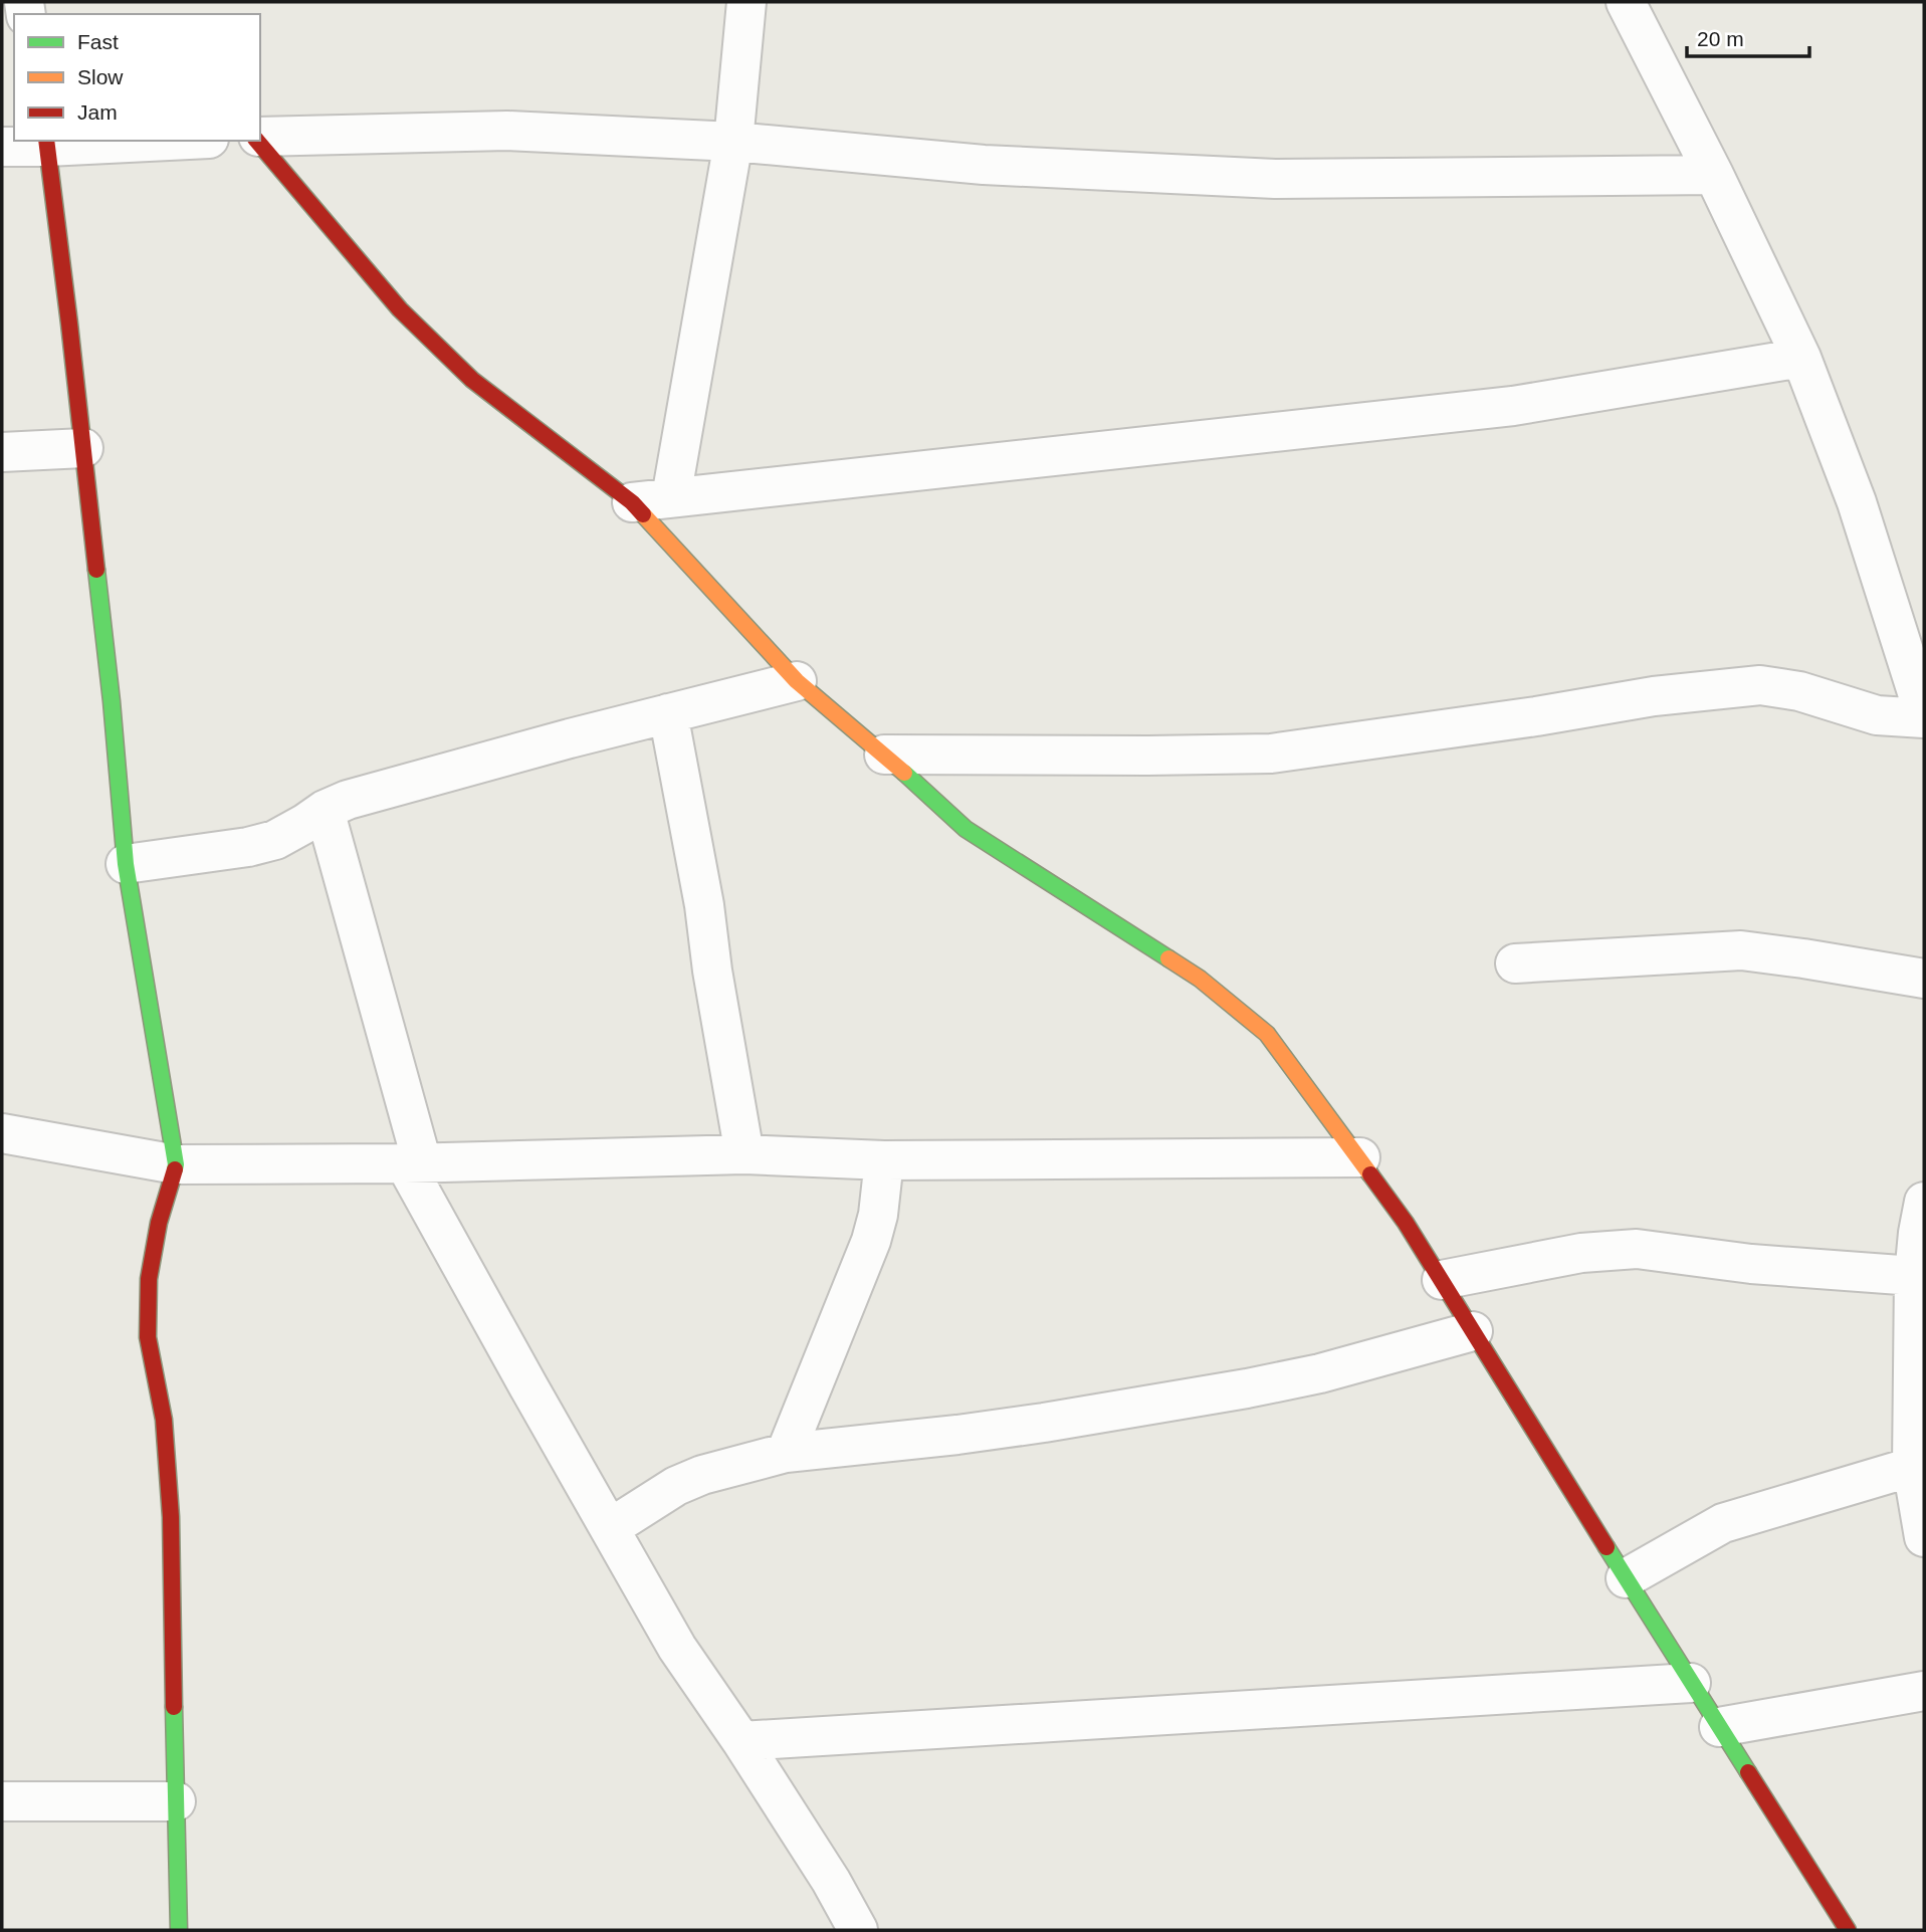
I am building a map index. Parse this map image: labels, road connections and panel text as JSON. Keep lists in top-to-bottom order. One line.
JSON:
{"legend":["Fast","Slow","Jam"],"scale_bar":"20 m"}
